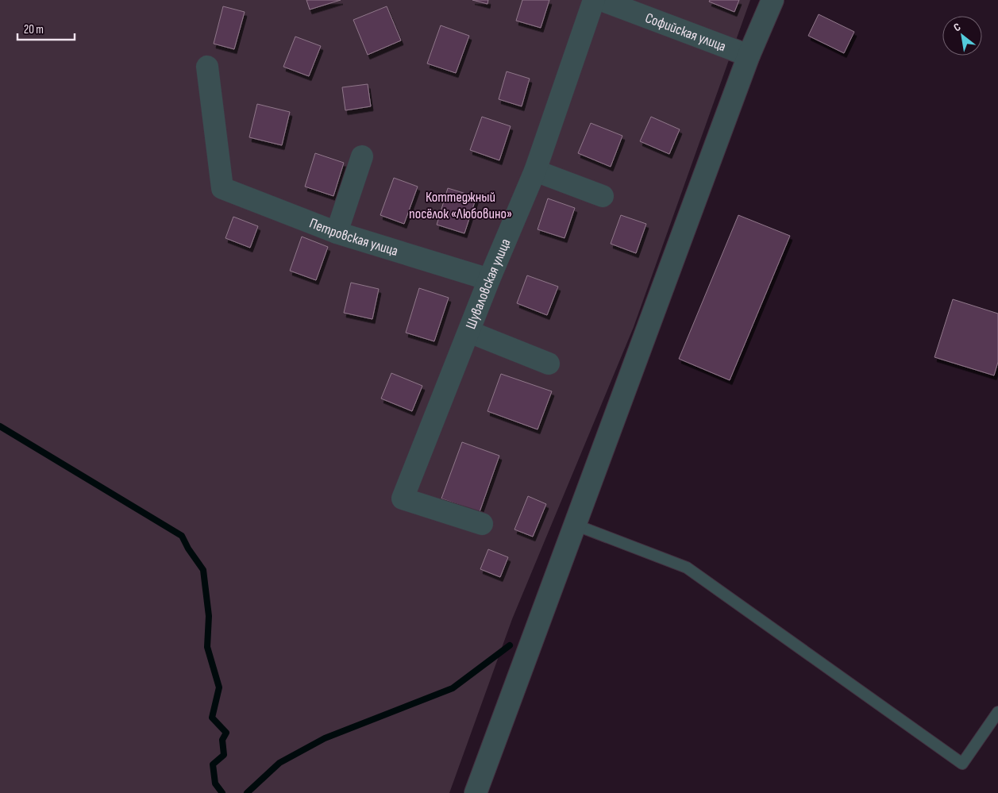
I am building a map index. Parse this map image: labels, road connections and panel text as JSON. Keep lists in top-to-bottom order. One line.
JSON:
{"streets":{"street":["Софийская улица","Петровская улица","Шуваловская улица"]},"crossings":[["Петровская улица","Шуваловская улица"]],"parks":["Коттеджный посёлок «Любовино»"],"scale_bar":"20 m","north":"top left"}
